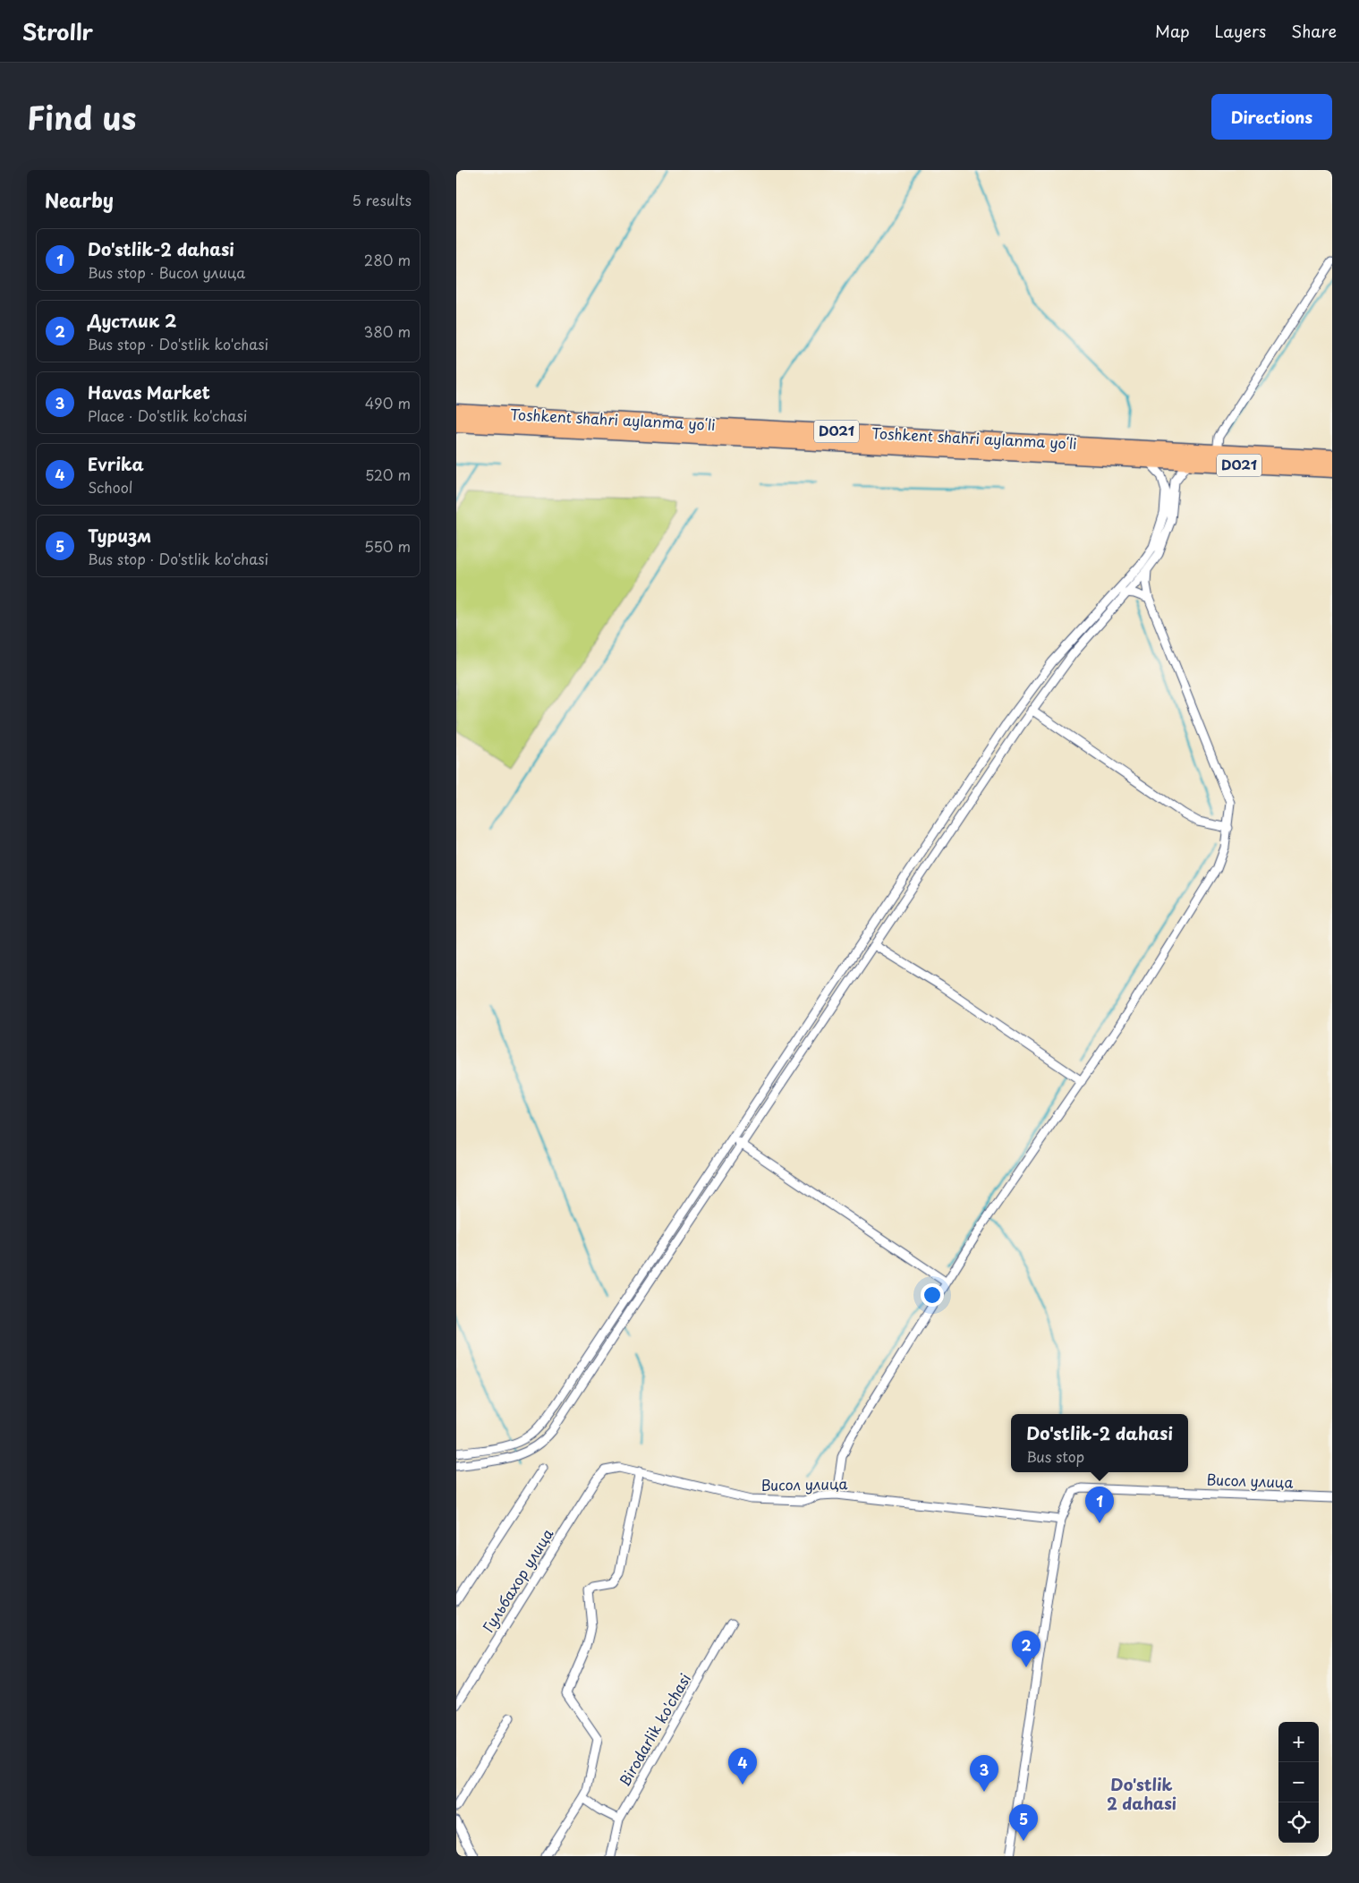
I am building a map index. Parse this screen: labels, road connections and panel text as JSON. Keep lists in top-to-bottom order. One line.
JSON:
{"streets":{"highway":["Toshkent shahri aylanma yoʻli","D021"],"street":["Висол улица","Гульбахор улица","Birodarlik ko'chasi"]},"crossings":[["Висол улица","Гульбахор улица"]],"districts":["Do'stlik 2 dahasi"],"page":{"header":"Strollr","nav":["Map","Layers","Share"],"title":"Find us","buttons":"Directions","heading":["Nearby","5 results"],"list":[{"mark":"1","name":"Do'stlik-2 dahasi","note":"Bus stop · Висол улица","value":"280 m"},{"mark":"2","name":"Дустлик 2","note":"Bus stop · Do'stlik ko'chasi","value":"380 m"},{"mark":"3","name":"Havas Market","note":"Place · Do'stlik ko'chasi","value":"490 m"},{"mark":"4","name":"Evrika","note":"School","value":"520 m"},{"mark":"5","name":"Туризм","note":"Bus stop · Do'stlik ko'chasi","value":"550 m"}],"popup":["Do'stlik-2 dahasi","Bus stop"],"pins":["1","2","4","3","5"],"map_buttons":["+","−"]}}
